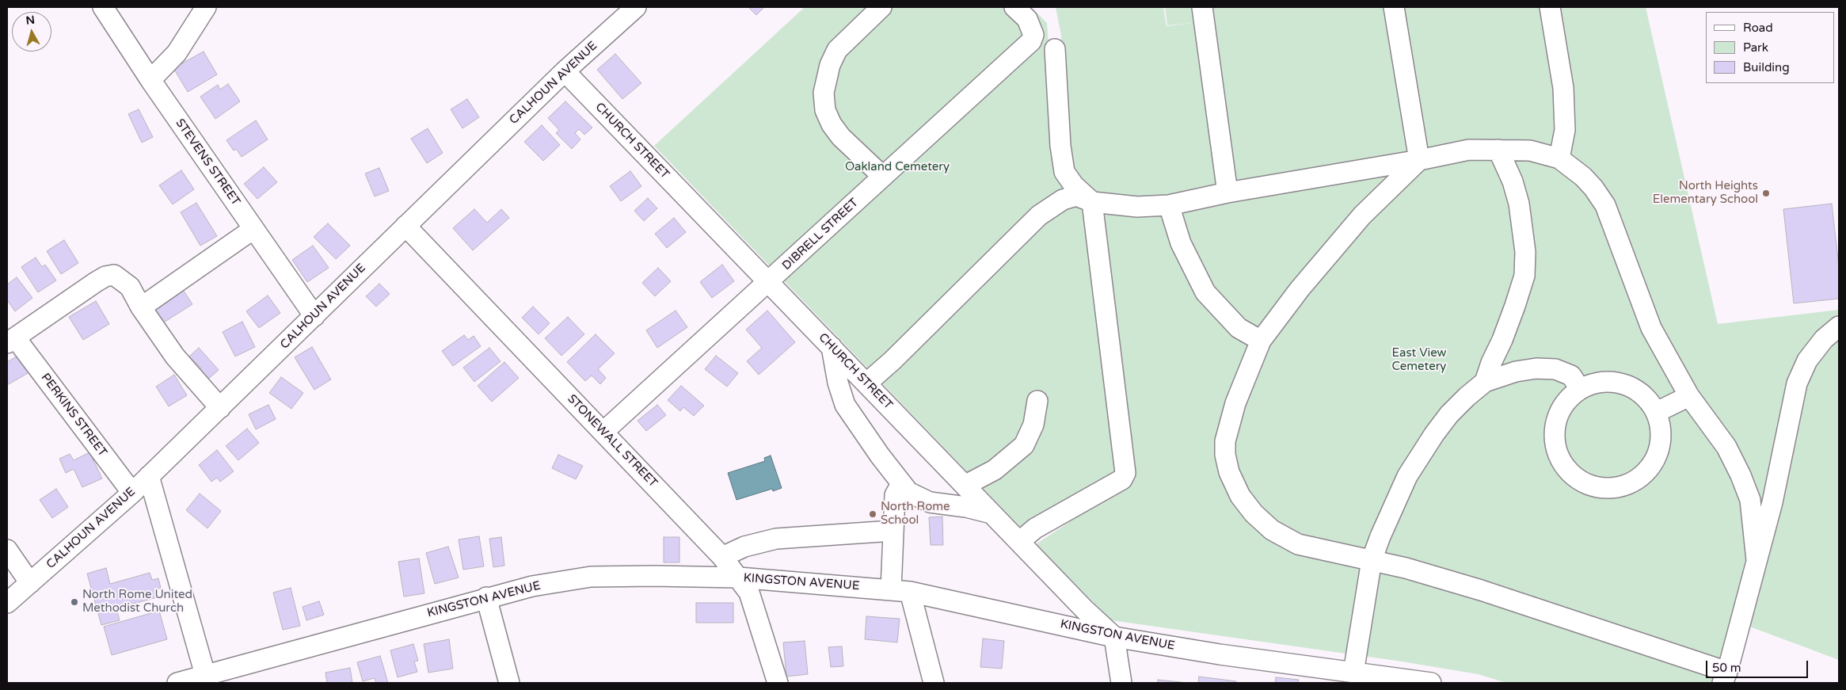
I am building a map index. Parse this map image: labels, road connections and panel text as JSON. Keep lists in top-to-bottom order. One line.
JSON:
{"streets":{"street":["CALHOUN AVENUE","CHURCH STREET","STEVENS STREET","DIBRELL STREET","PERKINS STREET","STONEWALL STREET","KINGSTON AVENUE"]},"crossings":[["CALHOUN AVENUE","CHURCH STREET"],["CALHOUN AVENUE","STEVENS STREET"],["CALHOUN AVENUE","PERKINS STREET"],["CALHOUN AVENUE","STONEWALL STREET"],["CHURCH STREET","DIBRELL STREET"],["CHURCH STREET","KINGSTON AVENUE"],["DIBRELL STREET","STONEWALL STREET"],["STONEWALL STREET","KINGSTON AVENUE"]],"parks":["Oakland Cemetery","East View Cemetery"],"places":["North Heights Elementary School","North Rome School","North Rome United Methodist Church"],"legend":["Road","Park","Building"],"scale_bar":"50 m","north":"top"}
